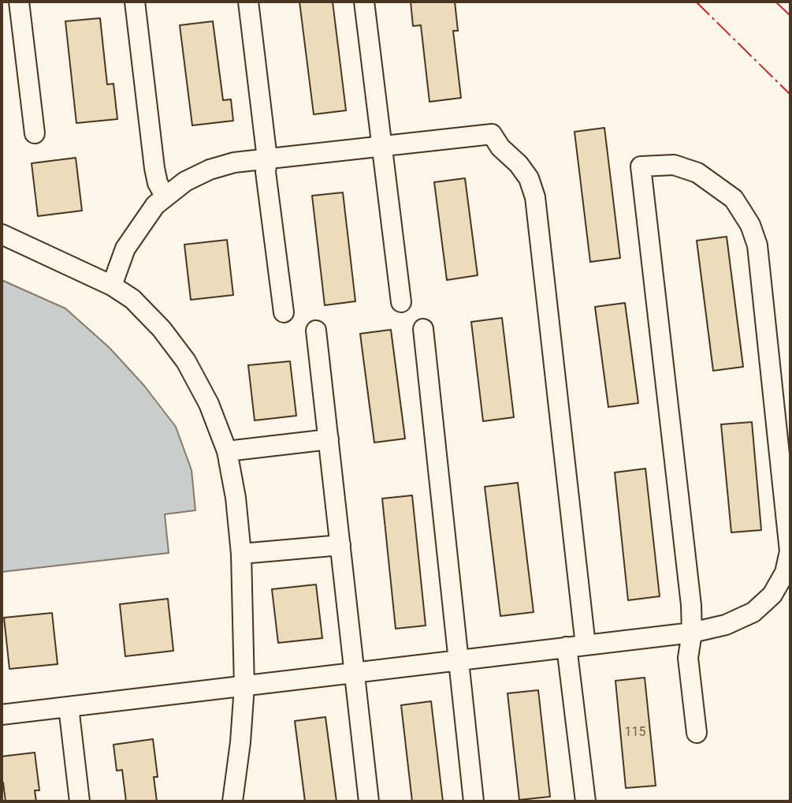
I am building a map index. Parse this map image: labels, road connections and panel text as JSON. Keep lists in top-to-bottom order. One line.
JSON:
{"house_numbers":["115"]}
